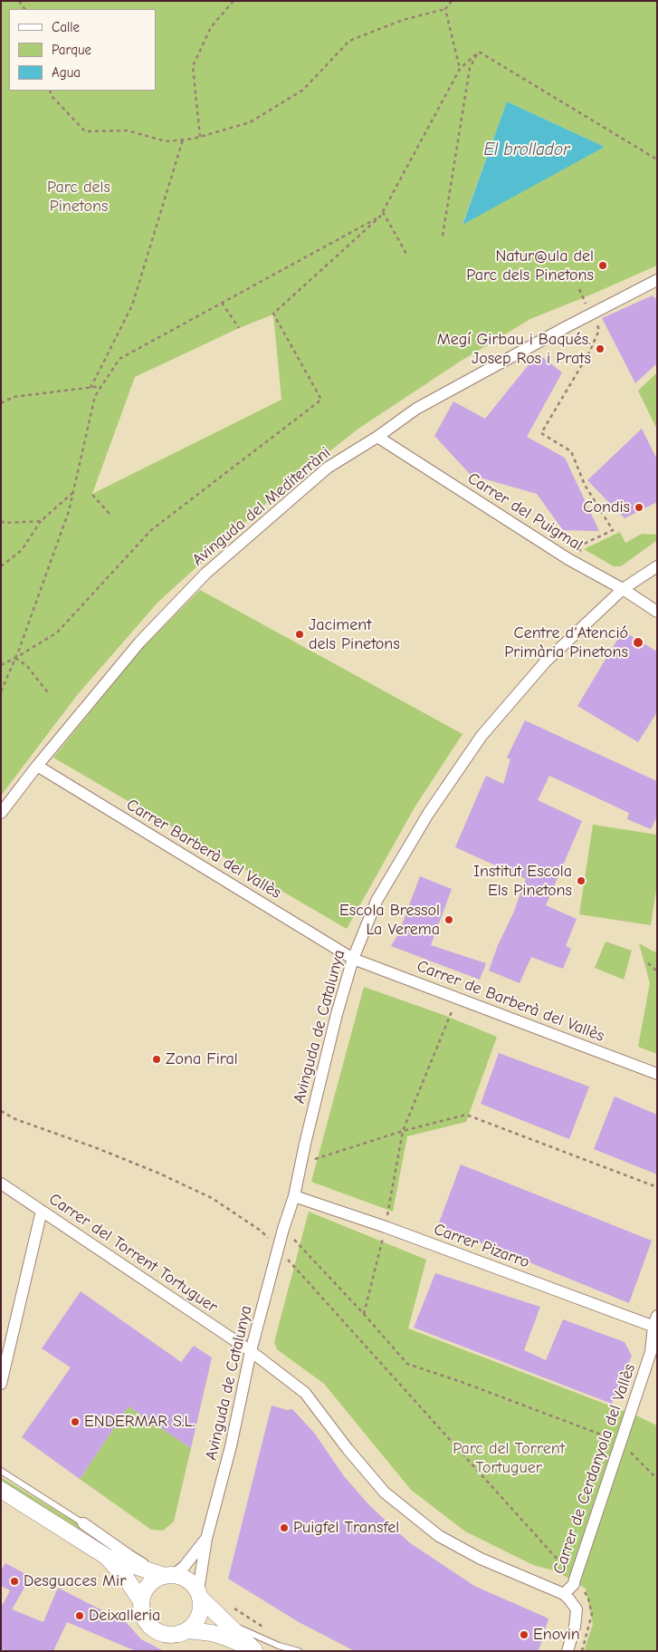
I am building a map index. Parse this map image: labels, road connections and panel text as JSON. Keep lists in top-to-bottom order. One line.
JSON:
{"streets":{"street":["Avinguda del Mediterràni","Carrer del Puigmal","Carrer Barberà del Vallès","Carrer de Barberà del Vallès","Avinguda de Catalunya","Carrer Pizarro","Carrer del Torrent Tortuguer","Carrer de Cerdanyola del Vallès"]},"crossings":[["Avinguda del Mediterràni","Carrer del Puigmal"],["Avinguda del Mediterràni","Carrer Barberà del Vallès"],["Carrer del Puigmal","Avinguda de Catalunya"],["Carrer Barberà del Vallès","Carrer de Barberà del Vallès"],["Carrer Barberà del Vallès","Avinguda de Catalunya"],["Carrer de Barberà del Vallès","Avinguda de Catalunya"],["Avinguda de Catalunya","Carrer Pizarro"],["Avinguda de Catalunya","Carrer del Torrent Tortuguer"],["Carrer Pizarro","Carrer de Cerdanyola del Vallès"],["Carrer del Torrent Tortuguer","Carrer de Cerdanyola del Vallès"]],"water":["El brollador"],"parks":["Parc dels Pinetons","Parc del Torrent Tortuguer"],"places":["Natur@ula del Parc dels Pinetons","Megí Girbau i Baqués. Josep Ros i Prats","Condis","Jaciment dels Pinetons","Centre d'Atenció Primària Pinetons","Institut Escola Els Pinetons","Escola Bressol La Verema","Zona Firal","ENDERMAR S.L.","Puigfel Transfel","Desguaces Mir","Deixalleria","Enovin"],"legend":["Calle","Parque","Agua"]}
